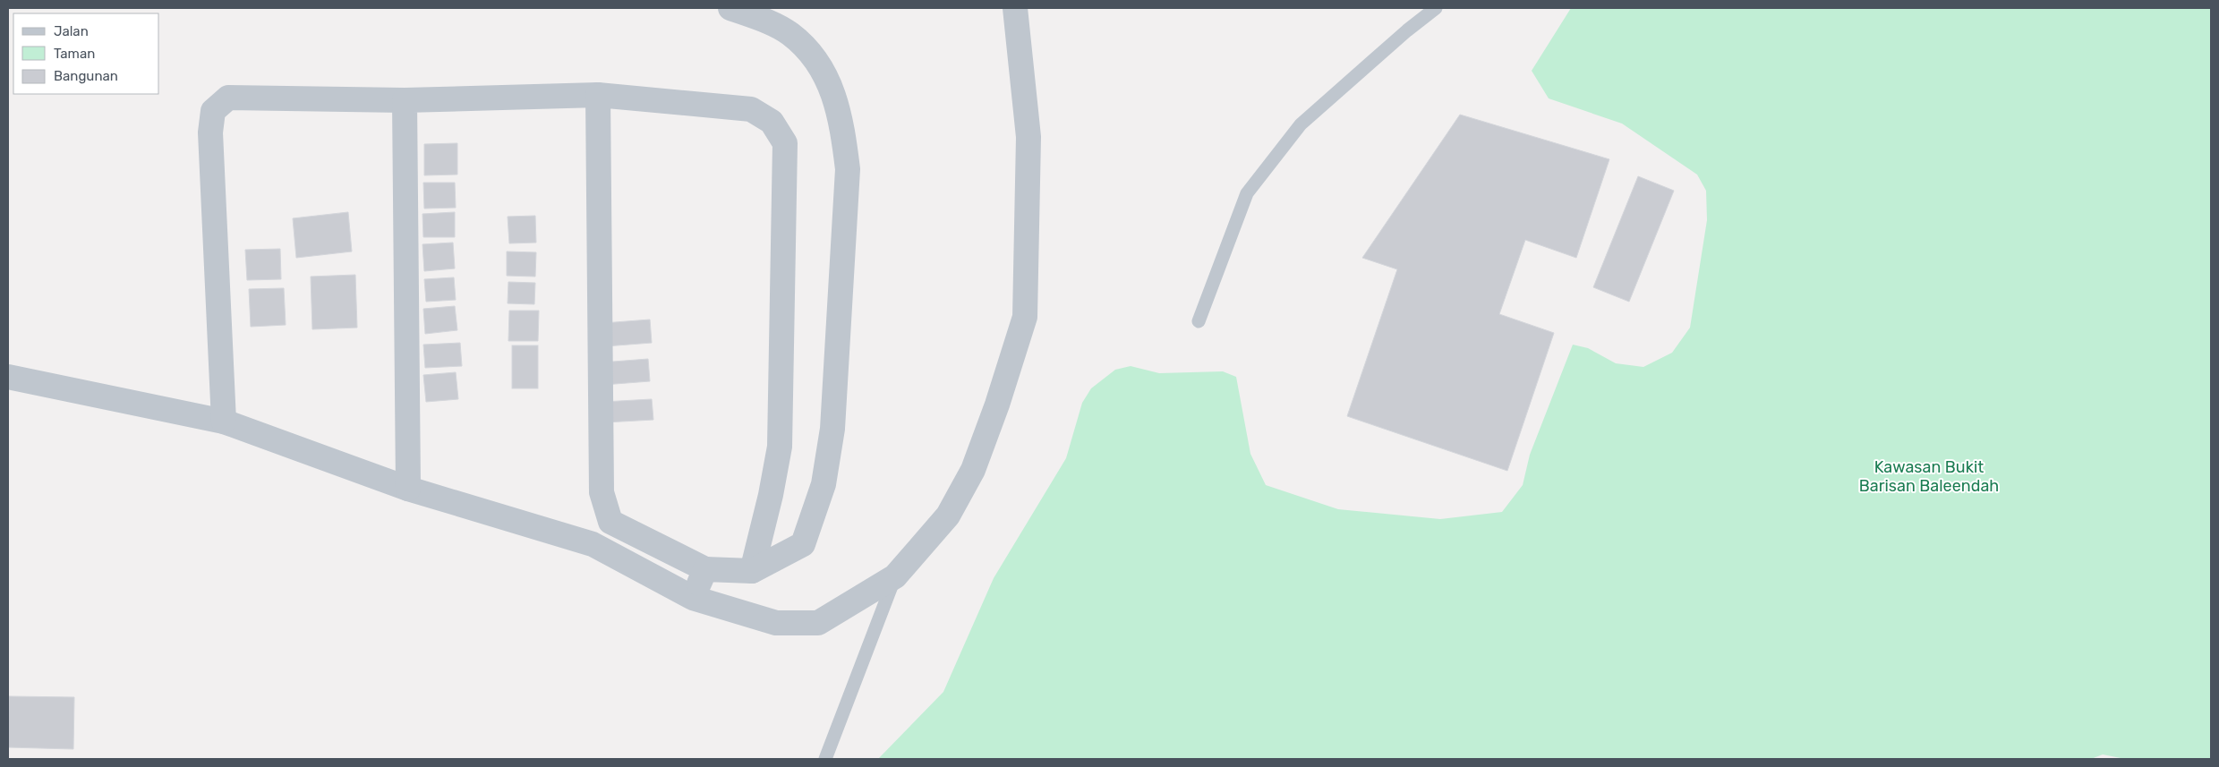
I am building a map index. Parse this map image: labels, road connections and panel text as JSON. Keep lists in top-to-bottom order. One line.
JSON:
{"parks":["Kawasan Bukit Barisan Baleendah"],"legend":["Jalan","Taman","Bangunan"]}
